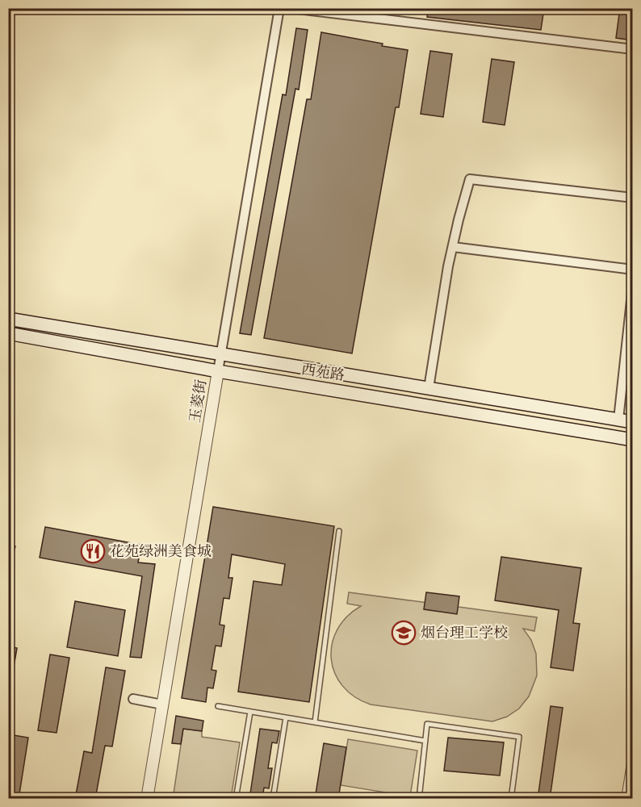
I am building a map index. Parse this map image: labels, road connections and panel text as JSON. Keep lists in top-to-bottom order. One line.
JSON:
{"streets":{"main road":["西苑路"],"street":["玉菱街"]},"crossings":[["西苑路","玉菱街"]],"places":{"restaurant":["花苑绿洲美食城"],"school or university":["烟台理工学校"]}}
